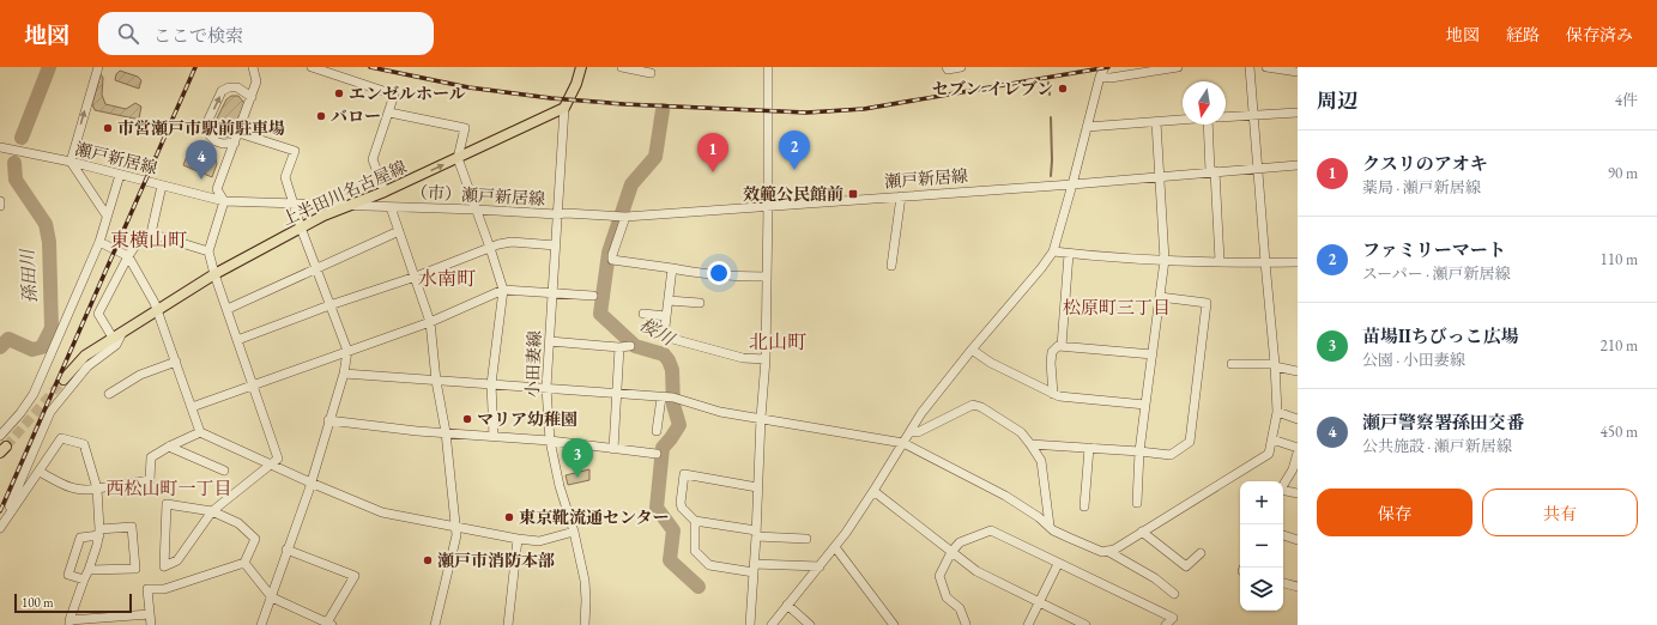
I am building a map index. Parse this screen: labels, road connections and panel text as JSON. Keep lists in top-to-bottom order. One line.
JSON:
{"streets":{"main road":["上半田川名古屋線"],"street":["瀬戸新居線","（市）瀬戸新居線","小田妻線"]},"crossings":[["瀬戸新居線","（市）瀬戸新居線"],["瀬戸新居線","小田妻線"],["上半田川名古屋線","（市）瀬戸新居線"],["上半田川名古屋線","小田妻線"],["（市）瀬戸新居線","小田妻線"]],"districts":["東横山町","水南町","松原町三丁目","北山町","西松山町一丁目"],"water":["孫田川","桜川"],"places":{"other":["セブン-イレブン","エンゼルホール","バロー","市営瀬戸市駅前駐車場","マリア幼稚園","東京靴流通センター","瀬戸市消防本部"],"transit":["效範公民館前"]},"scale_bar":"100 m","north":"bottom","page":{"header":"地図","search":"ここで検索","nav":["地図","経路","保存済み"],"heading":["周辺","4件"],"list":[{"mark":"1","name":"クスリのアオキ","note":"薬局 · 瀬戸新居線","value":"90 m"},{"mark":"2","name":"ファミリーマート","note":"スーパー · 瀬戸新居線","value":"110 m"},{"mark":"3","name":"苗場Ⅱちびっこ広場","note":"公園 · 小田妻線","value":"210 m"},{"mark":"4","name":"瀬戸警察署孫田交番","note":"公共施設 · 瀬戸新居線","value":"450 m"}],"pins":["2","1","4","3"],"buttons":["保存","共有"],"map_buttons":["+","−"],"scale":"100 m"}}
